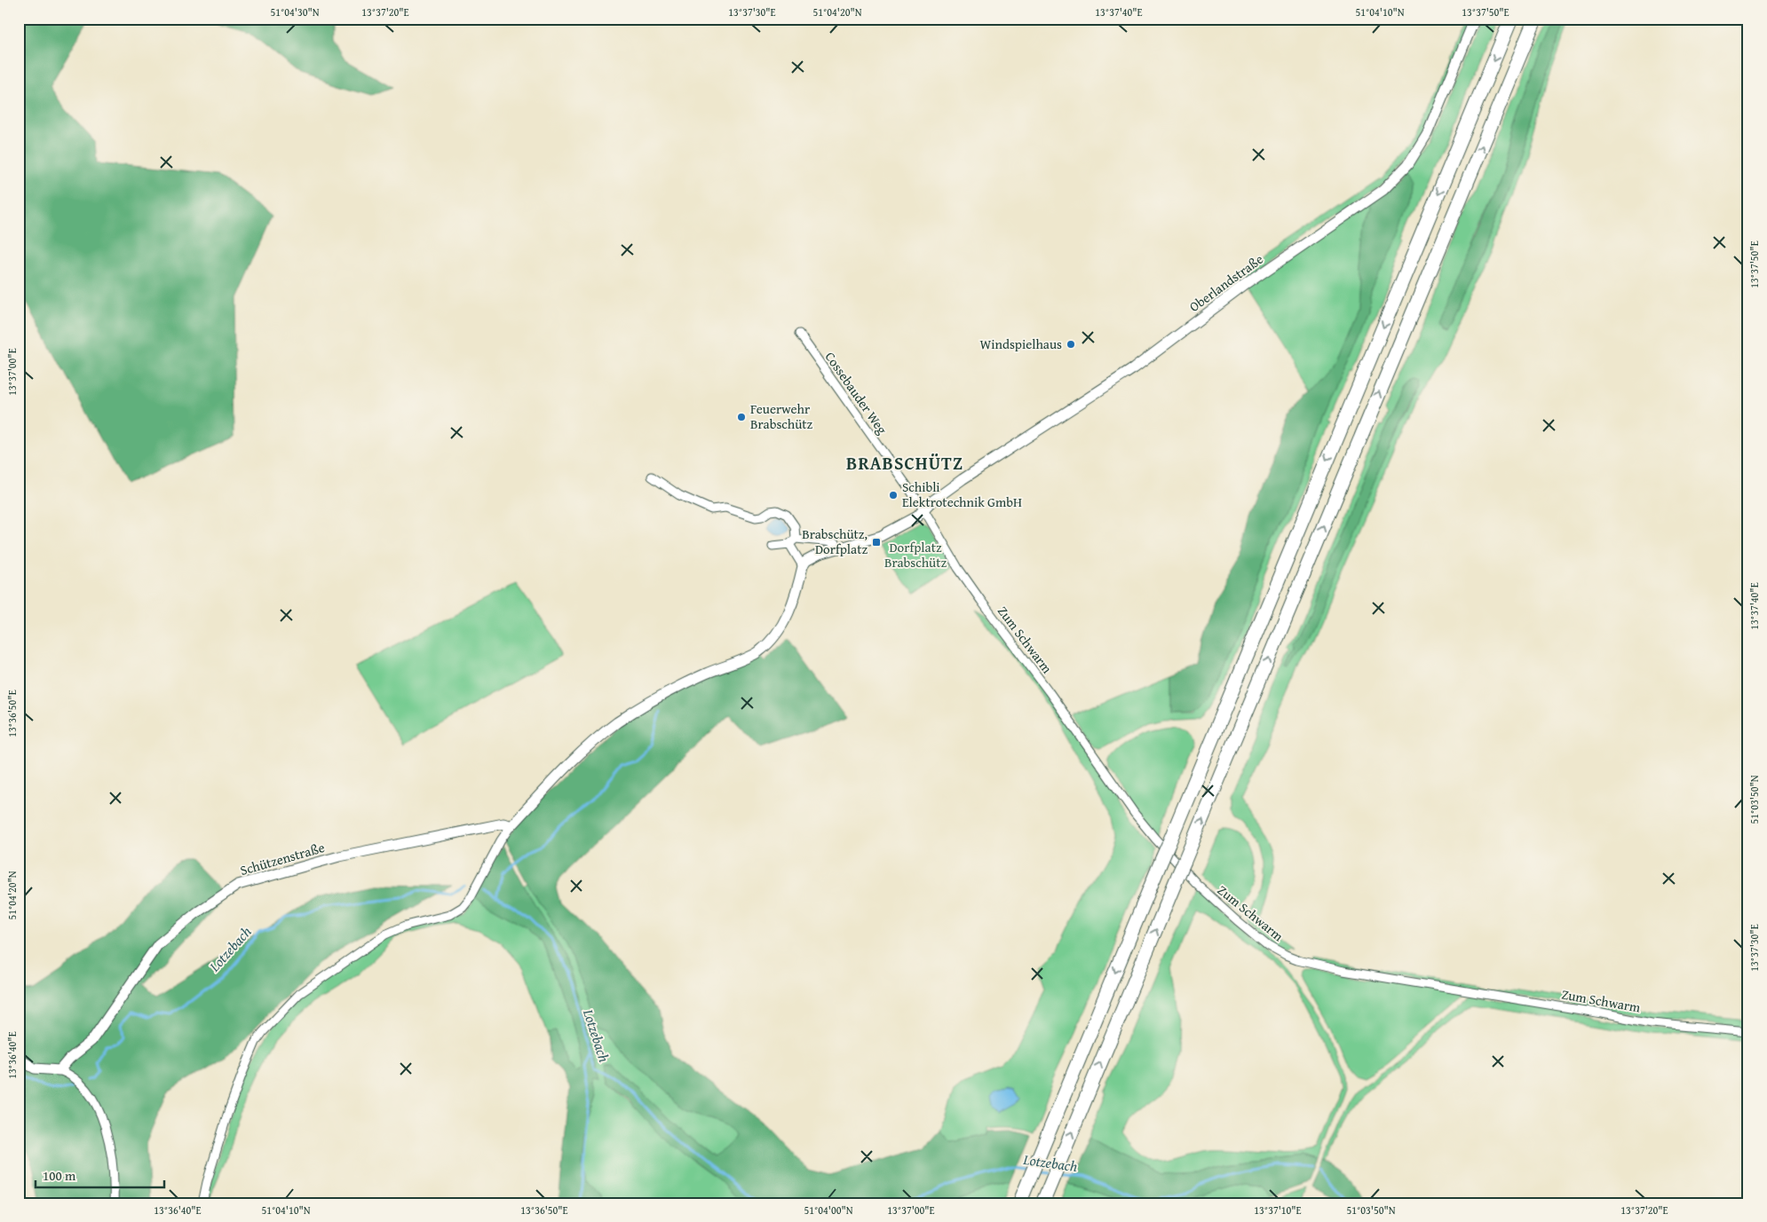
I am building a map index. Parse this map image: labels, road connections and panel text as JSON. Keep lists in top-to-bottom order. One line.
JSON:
{"streets":{"street":["Oberlandstraße","Cossebauder Weg","Zum Schwarm","Schützenstraße"]},"crossings":[["Oberlandstraße","Cossebauder Weg"],["Oberlandstraße","Zum Schwarm"],["Cossebauder Weg","Zum Schwarm"]],"districts":["BRABSCHÜTZ"],"water":["Lotzebach"],"parks":["Dorfplatz Brabschütz"],"places":{"other":["Windspielhaus","Feuerwehr Brabschütz","Schibli Elektrotechnik GmbH"],"transit":["Brabschütz, Dorfplatz"]},"scale_bar":"100 m","coordinates":["51°04'30\"N","13°37'20\"E","13°37'30\"E","51°04'20\"N","13°37'40\"E","51°04'10\"N","13°37'50\"E","13°37'00\"E","13°36'50\"E","51°03'50\"N","13°36'40\"E","51°04'00\"N","13°37'10\"E"]}
